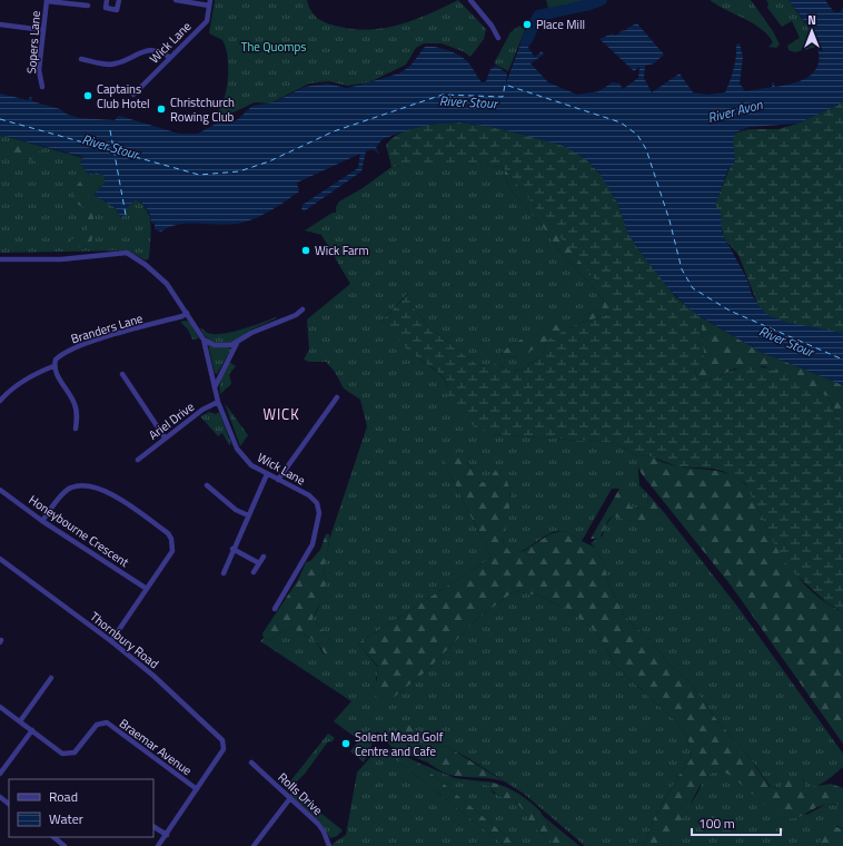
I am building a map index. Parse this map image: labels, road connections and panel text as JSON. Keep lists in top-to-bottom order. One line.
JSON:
{"streets":{"street":["Sopers Lane","Wick Lane","Branders Lane","Ariel Drive","Honeybourne Crescent","Thornbury Road","Braemar Avenue","Rolls Drive"]},"crossings":[["Wick Lane","Branders Lane"],["Wick Lane","Ariel Drive"],["Thornbury Road","Braemar Avenue"]],"districts":["WICK"],"water":["River Stour","River Avon"],"parks":["The Quomps"],"places":["Place Mill","Captains Club Hotel","Christchurch Rowing Club","Wick Farm","Solent Mead Golf Centre and Cafe"],"legend":["Road","Water"],"scale_bar":"100 m","north":"top"}
